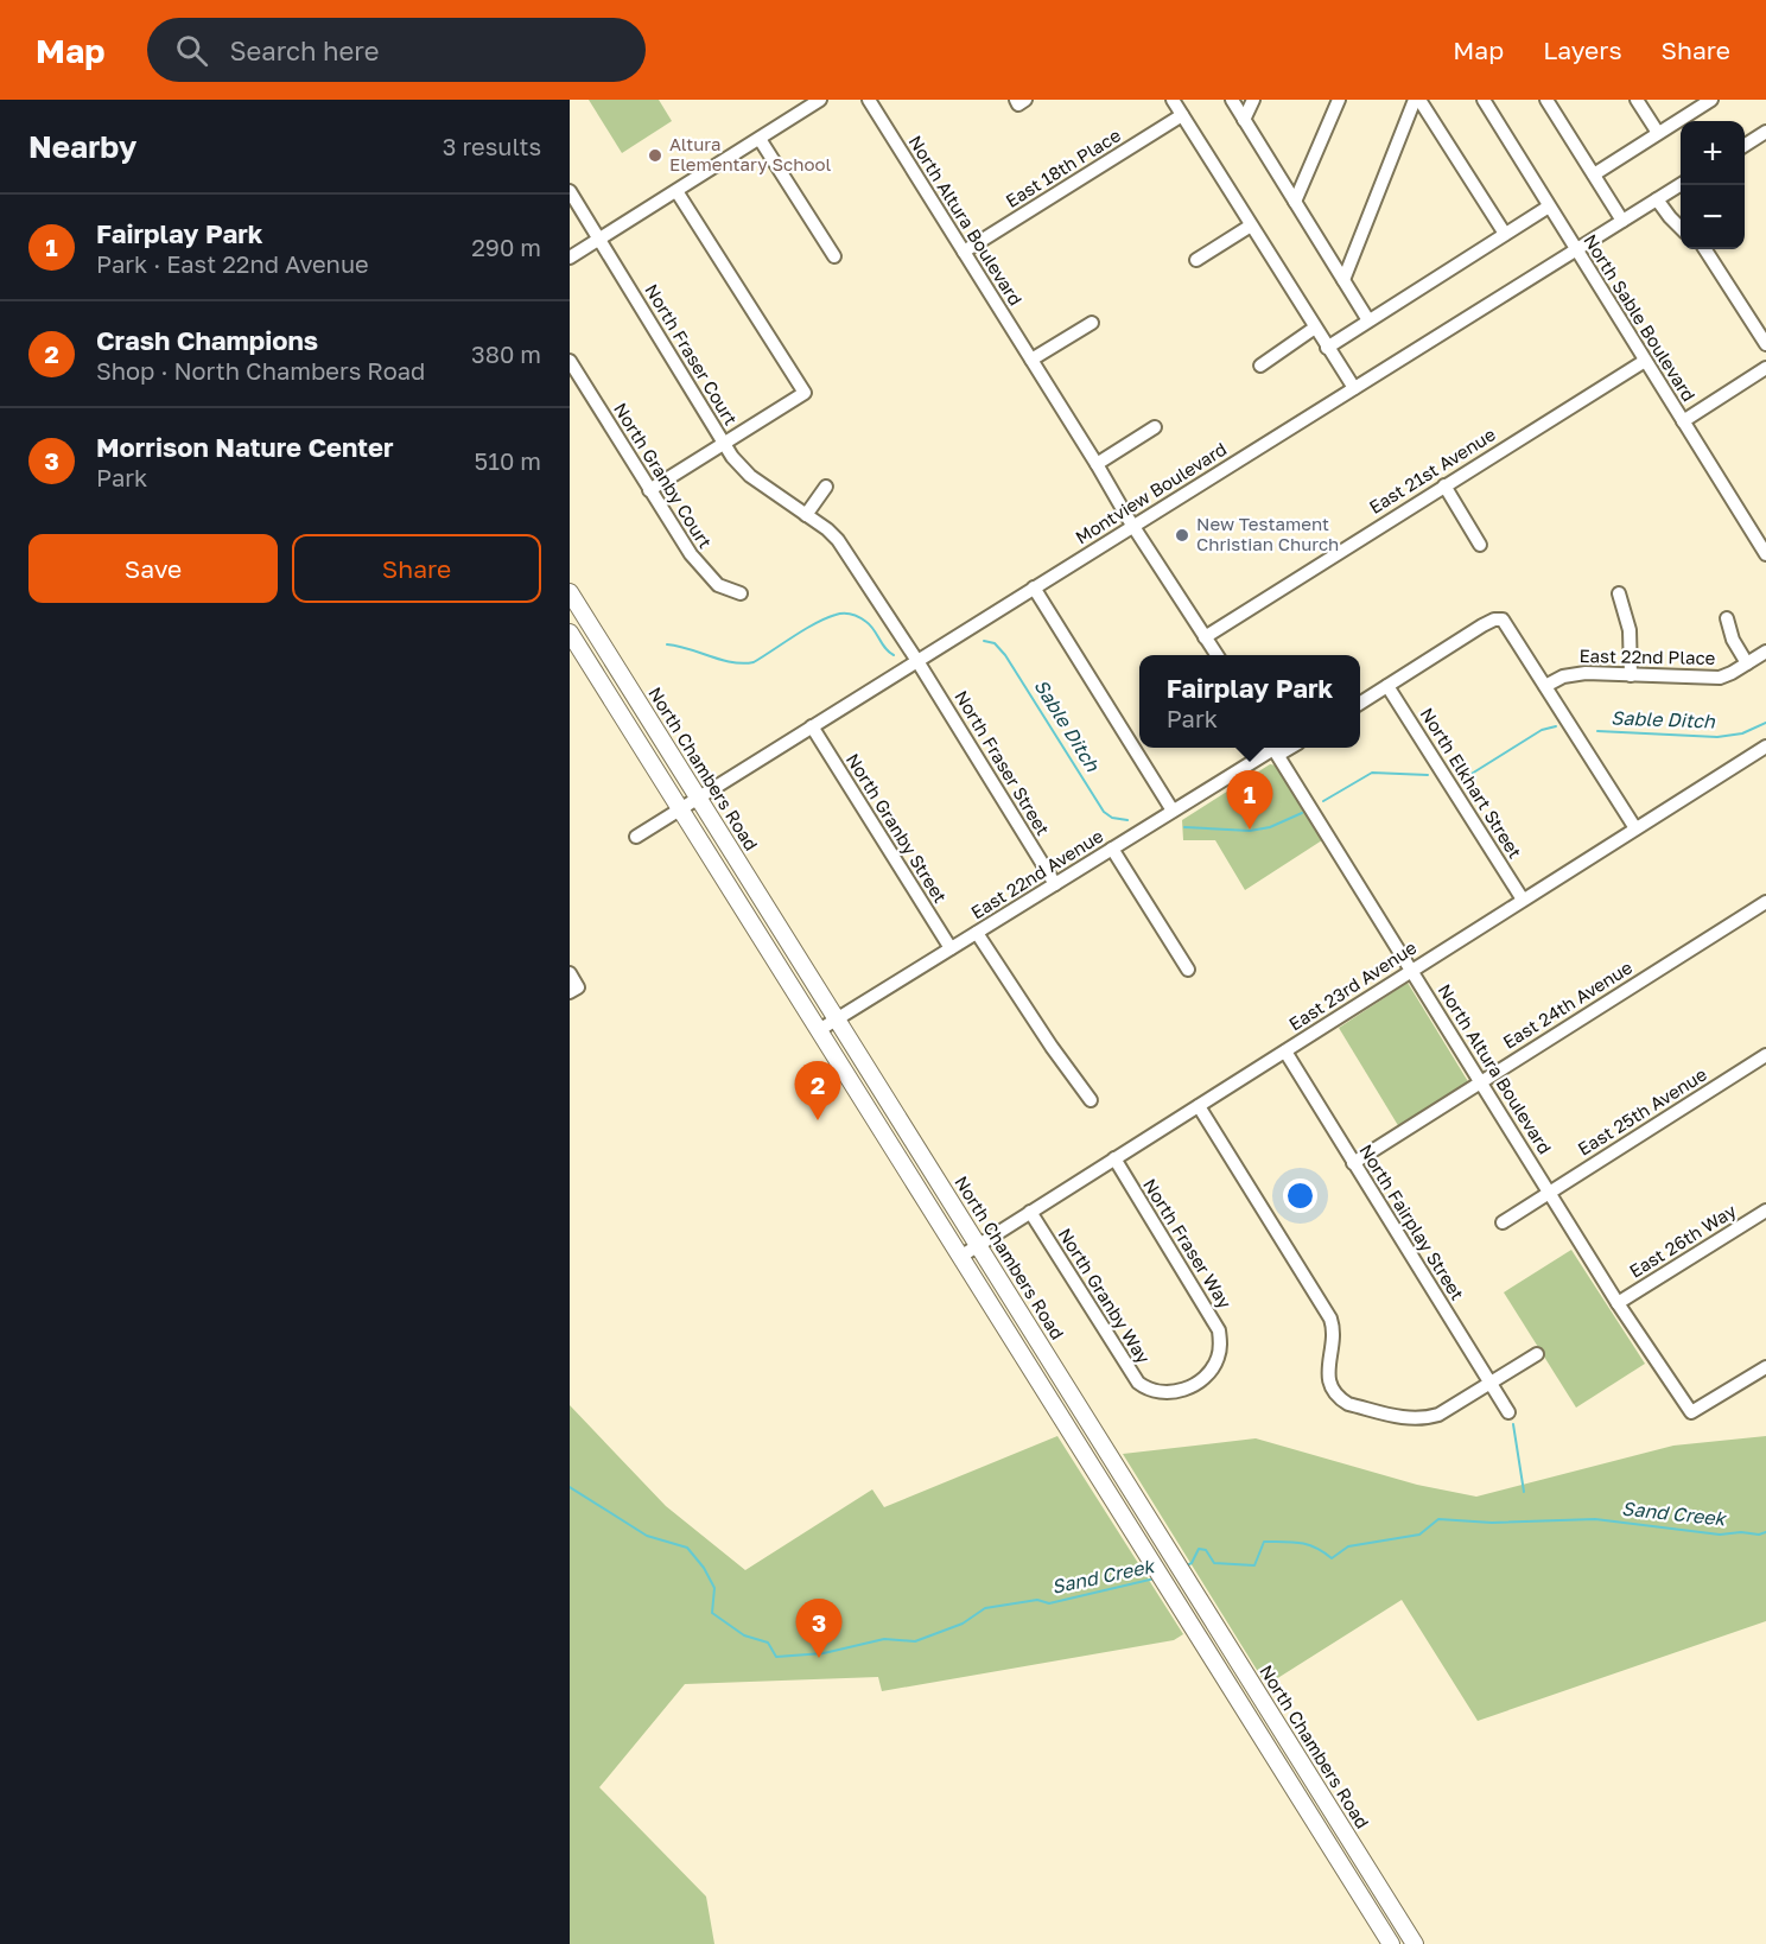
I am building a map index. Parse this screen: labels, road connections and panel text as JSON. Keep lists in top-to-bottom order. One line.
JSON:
{"streets":{"main road":["North Chambers Road"],"street":["East 18th Place","North Altura Boulevard","North Sable Boulevard","North Fraser Court","East 21st Avenue","North Granby Court","Montview Boulevard","East 22nd Place","North Fraser Street","North Elkhart Street","North Granby Street","East 22nd Avenue","East 23rd Avenue","East 24th Avenue","East 25th Avenue","North Fairplay Street","East 26th Way","North Fraser Way","North Granby Way"]},"crossings":[["East 18th Place","North Altura Boulevard"],["North Altura Boulevard","East 21st Avenue"],["North Altura Boulevard","Montview Boulevard"],["North Altura Boulevard","East 22nd Avenue"],["North Altura Boulevard","East 23rd Avenue"],["North Altura Boulevard","East 24th Avenue"],["North Altura Boulevard","East 25th Avenue"],["North Altura Boulevard","East 26th Way"],["North Sable Boulevard","East 21st Avenue"],["North Sable Boulevard","Montview Boulevard"],["North Fraser Court","Montview Boulevard"],["North Fraser Court","North Fraser Street"],["Montview Boulevard","North Fraser Street"],["Montview Boulevard","North Chambers Road"],["Montview Boulevard","North Granby Street"],["North Fraser Street","East 22nd Avenue"],["North Chambers Road","East 22nd Avenue"],["North Chambers Road","East 23rd Avenue"],["North Elkhart Street","East 23rd Avenue"],["North Granby Street","East 22nd Avenue"],["East 23rd Avenue","North Fairplay Street"],["East 23rd Avenue","North Fraser Way"],["East 23rd Avenue","North Granby Way"],["East 24th Avenue","North Fairplay Street"],["North Fraser Way","North Granby Way"]],"water":["Sable Ditch","Sand Creek"],"places":["Altura Elementary School","New Testament Christian Church"],"page":{"header":"Map","search":"Search here","nav":["Map","Layers","Share"],"heading":["Nearby","3 results"],"map_buttons":["+","−"],"list":[{"mark":"1","name":"Fairplay Park","note":"Park · East 22nd Avenue","value":"290 m"},{"mark":"2","name":"Crash Champions","note":"Shop · North Chambers Road","value":"380 m"},{"mark":"3","name":"Morrison Nature Center","note":"Park","value":"510 m"}],"buttons":["Save","Share"],"popup":["Fairplay Park","Park"],"pins":["1","2","3"]}}
